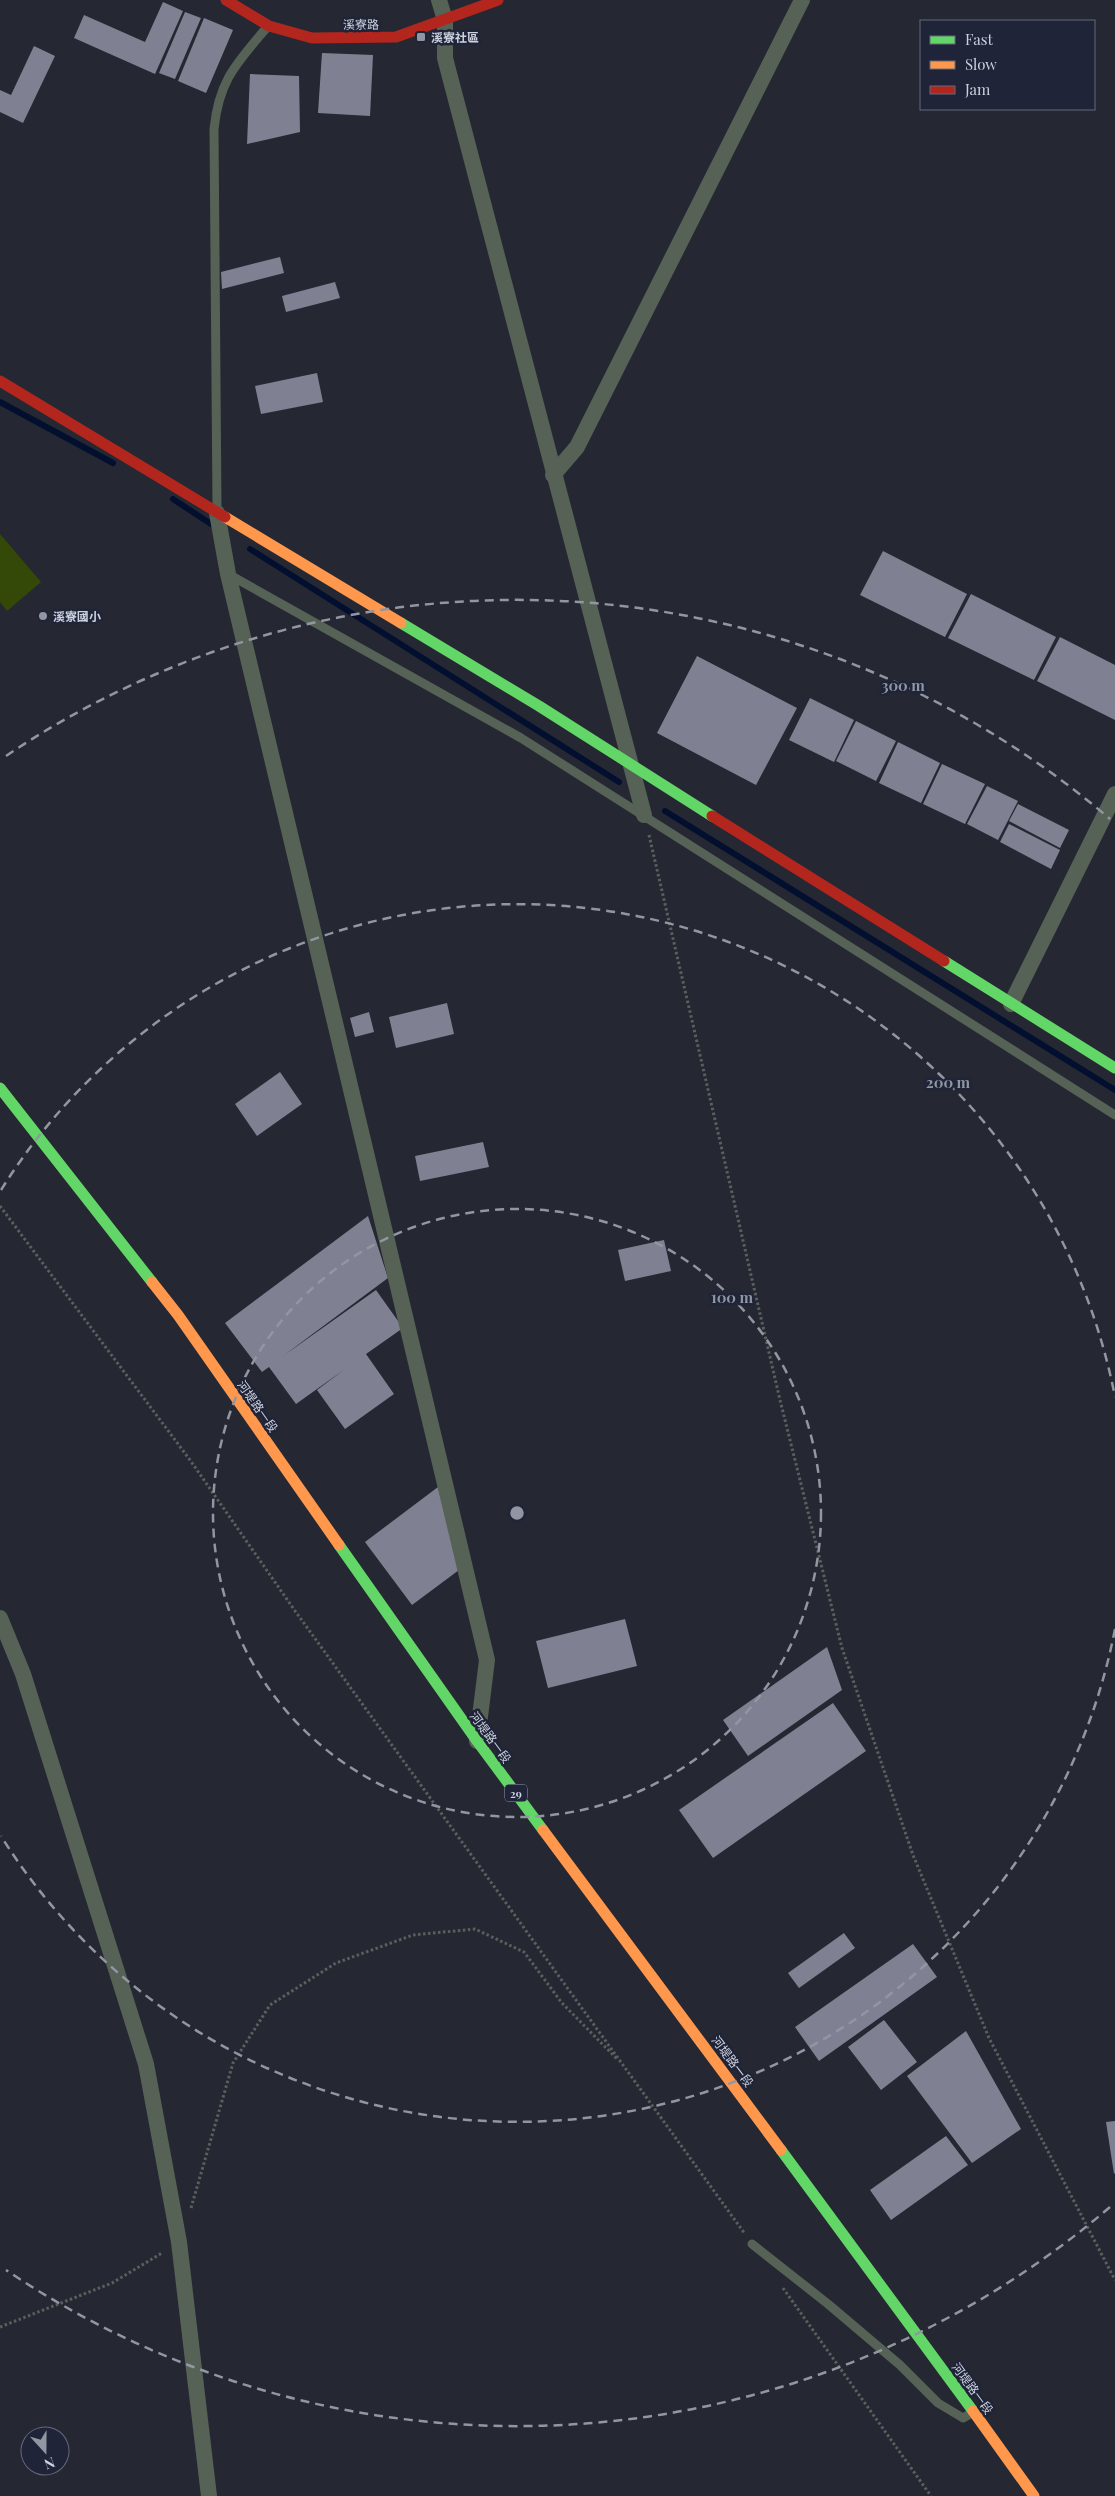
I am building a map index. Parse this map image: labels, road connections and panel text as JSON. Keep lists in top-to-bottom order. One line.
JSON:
{"streets":{"main road":["溪寮路","河堤路一段","29"]},"places":{"transit":["溪寮社區"],"other":["溪寮國小"]},"legend":["Fast","Slow","Jam"],"north":"bottom","rings":["300 m","200 m","100 m"]}
